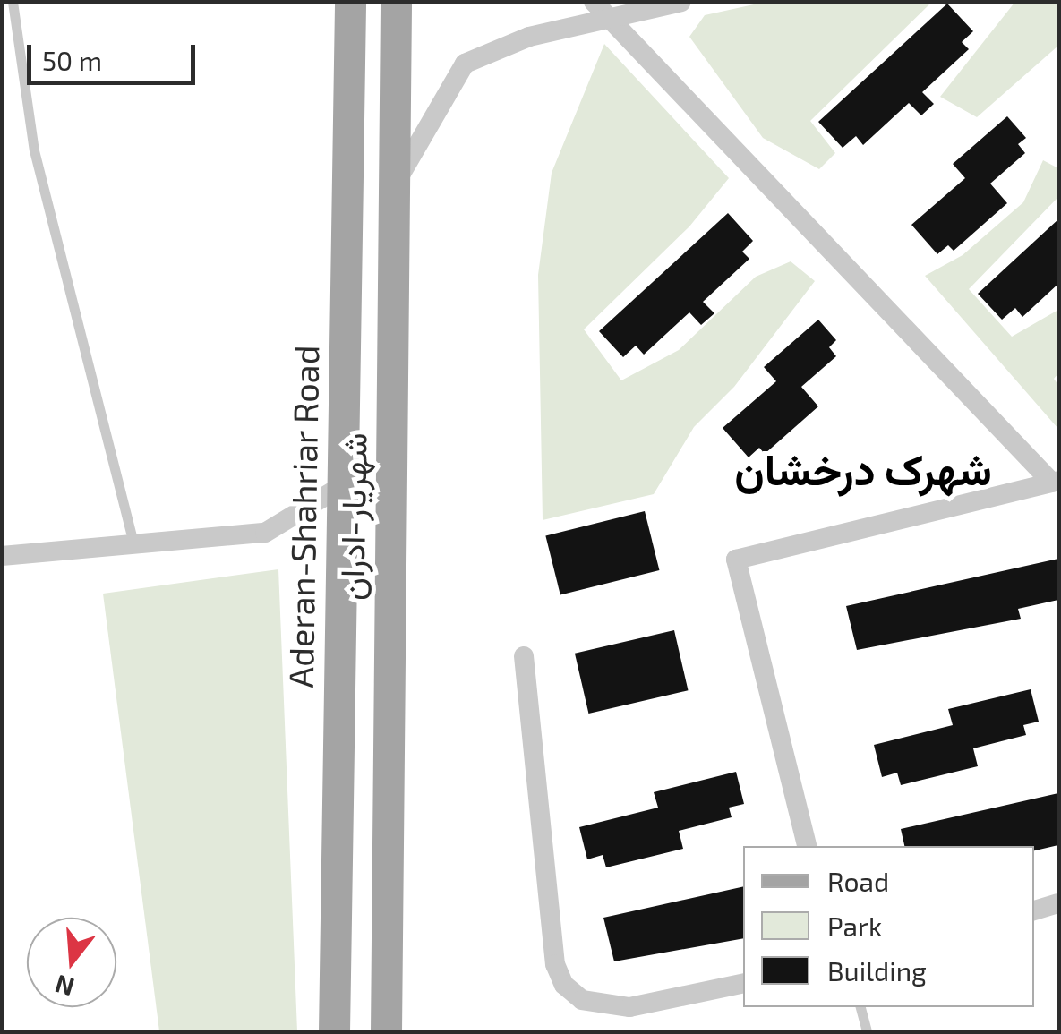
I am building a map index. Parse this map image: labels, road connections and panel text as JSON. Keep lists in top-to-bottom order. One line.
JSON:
{"streets":{"main road":["Aderan-Shahriar Road","شهریار-ادران"]},"districts":["شهرک درخشان"],"legend":["Road","Park","Building"],"scale_bar":"50 m","north":"bottom"}
